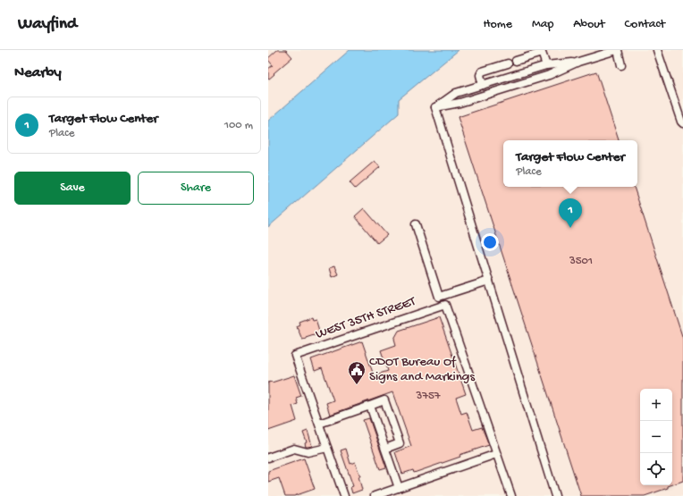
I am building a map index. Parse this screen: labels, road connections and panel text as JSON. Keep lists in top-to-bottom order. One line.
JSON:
{"streets":{"street":["WEST 35TH STREET"]},"places":{"public building":["CDOT Bureau Of Signs and Markings"]},"house_numbers":["3501","3757"],"page":{"header":"Wayfind","nav":["Home","Map","About","Contact"],"heading":"Nearby","list":[{"mark":"1","name":"Target Flow Center","note":"Place","value":"100 m"}],"popup":["Target Flow Center","Place"],"buttons":["Save","Share"],"pins":"1","map_buttons":["+","−"]}}
